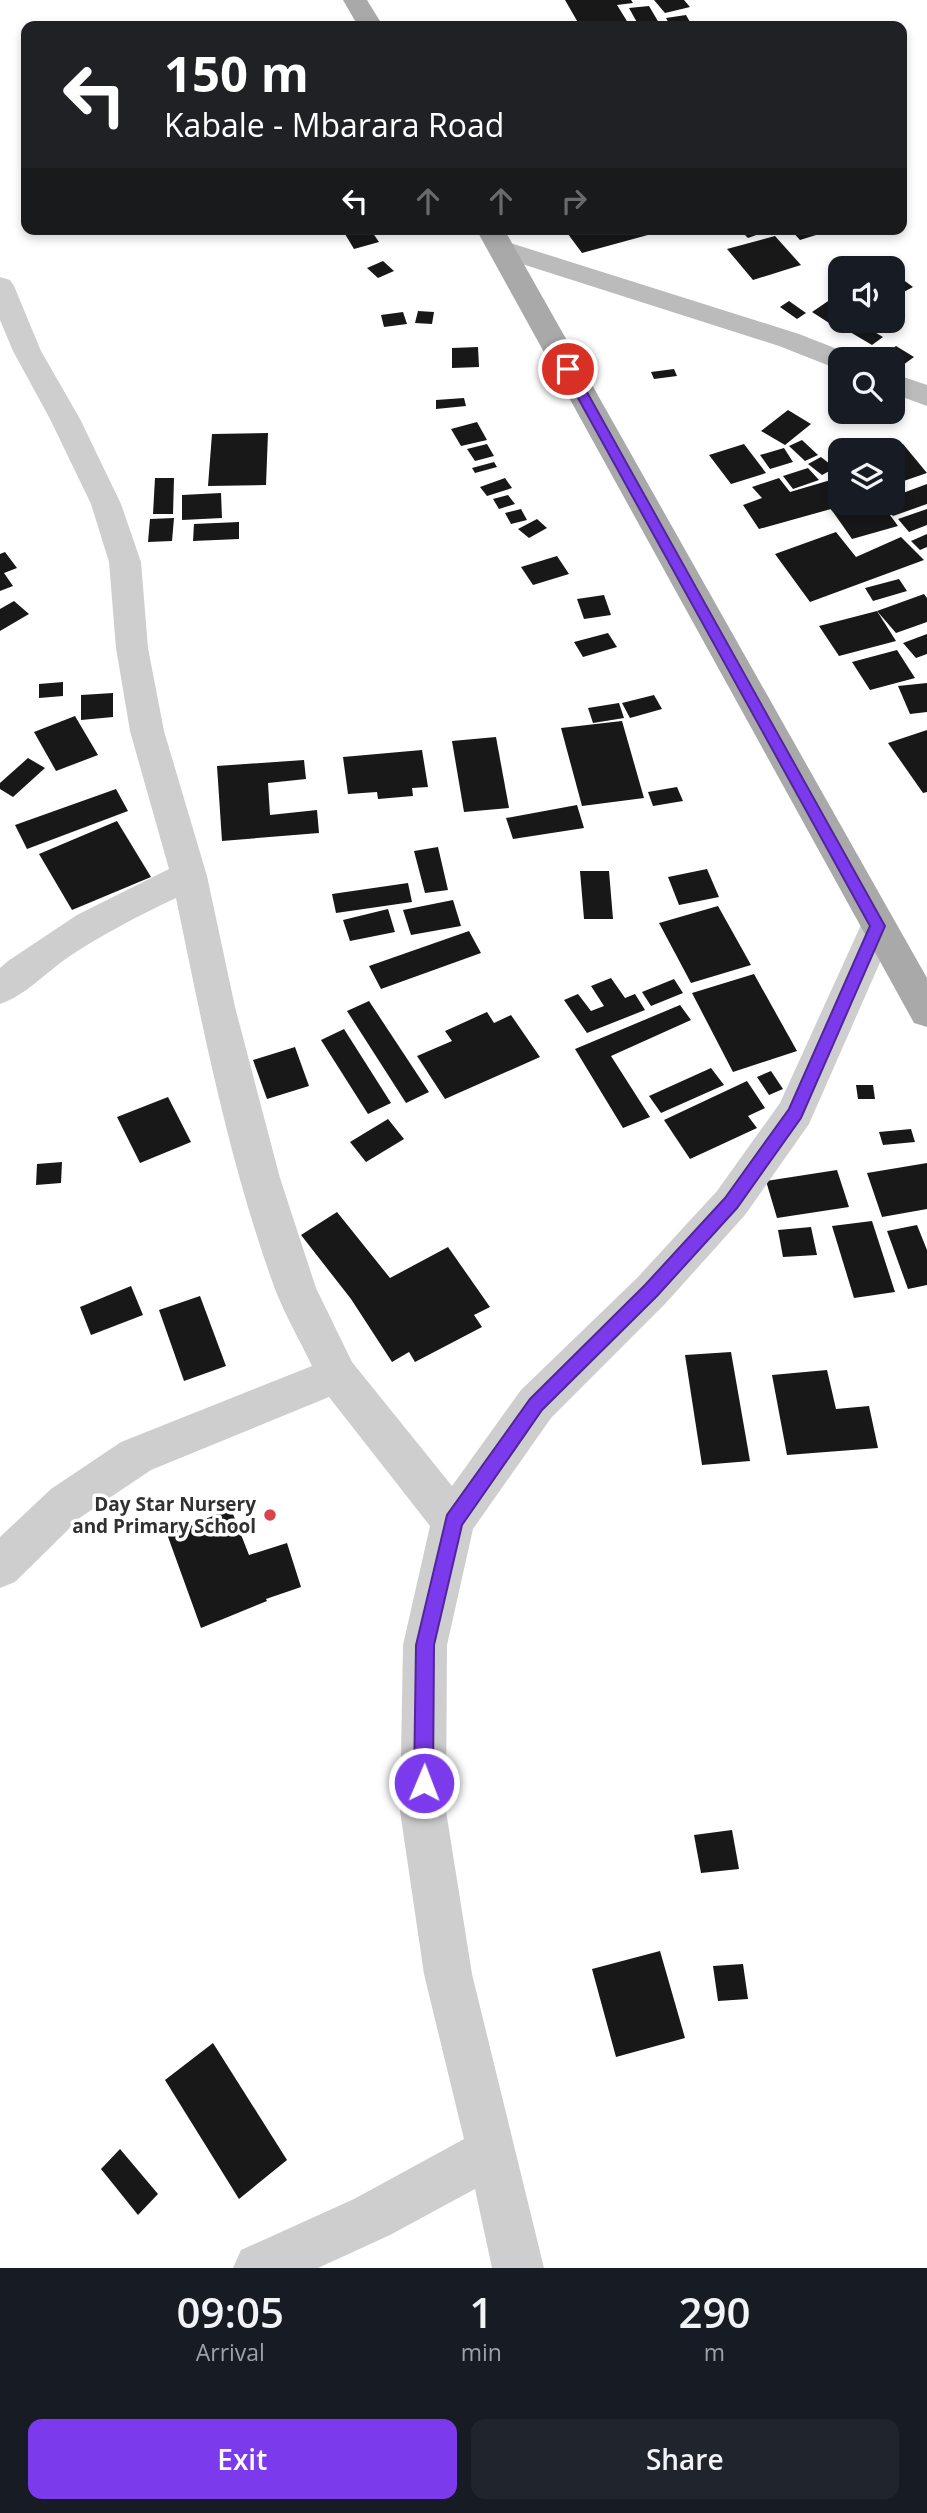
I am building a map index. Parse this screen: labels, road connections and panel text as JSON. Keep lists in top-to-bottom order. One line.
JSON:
{"places":["Day Star Nursery and Primary School"],"page":{"turn":["150 m","Kabale - Mbarara Road"],"eta":["09:05","Arrival","1","min","290","m"],"buttons":["Exit","Share"]}}
